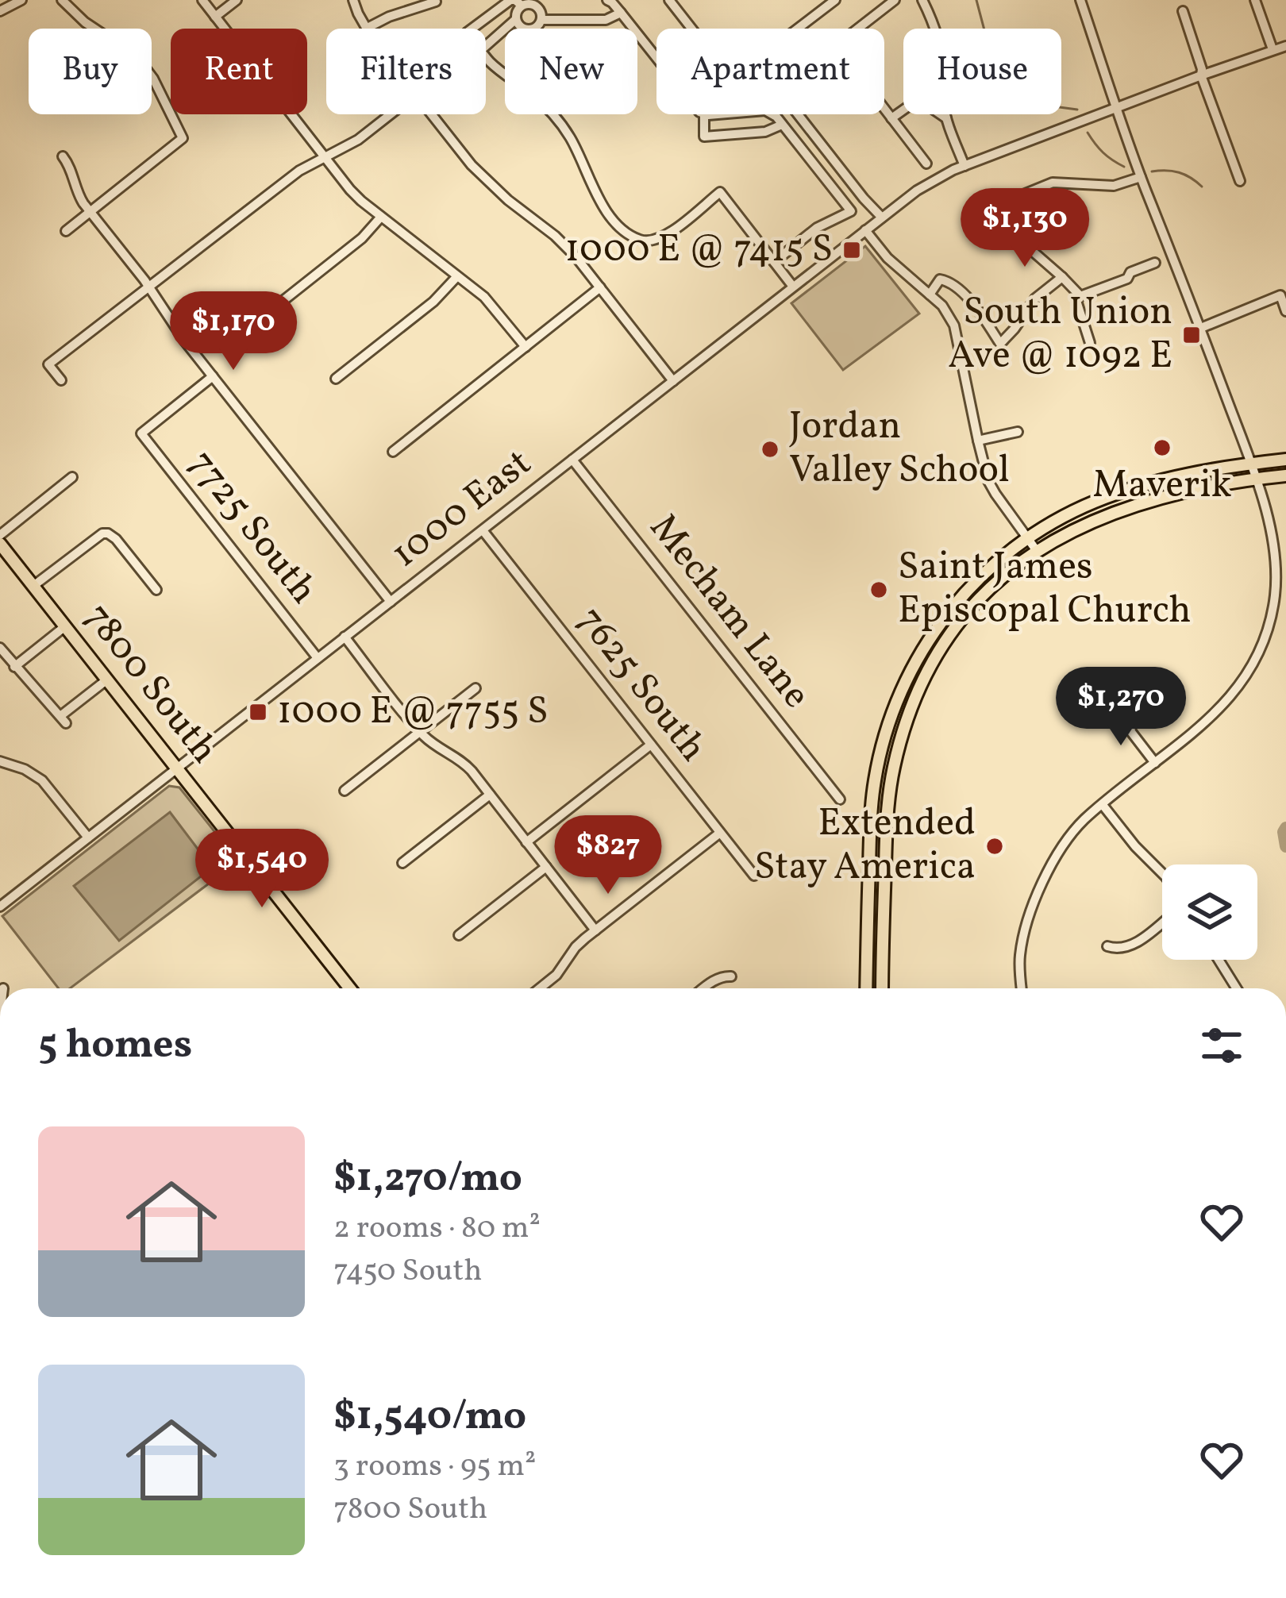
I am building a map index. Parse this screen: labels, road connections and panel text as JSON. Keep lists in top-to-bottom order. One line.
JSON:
{"streets":{"main road":["7800 South"],"street":["1000 East","7725 South","Mecham Lane","7625 South"]},"crossings":[["1000 East","7725 South"],["1000 East","Mecham Lane"],["1000 East","7800 South"],["1000 East","7625 South"]],"places":{"transit":["1000 E @ 7415 S","South Union Ave @ 1092 E","1000 E @ 7755 S"],"other":["Maverik","Jordan Valley School","Saint James Episcopal Church","Extended Stay America"]},"page":{"chip":["Buy","Rent","Filters","New","Apartment","House"],"price":["$1,130","$1,170","$1,270","$827","$1,540"],"heading":"5 homes","list":[{"name":"$1,270/mo","note":"2 rooms · 80 m² · 7450 South"},{"name":"$1,540/mo","note":"3 rooms · 95 m² · 7800 South"}]}}
